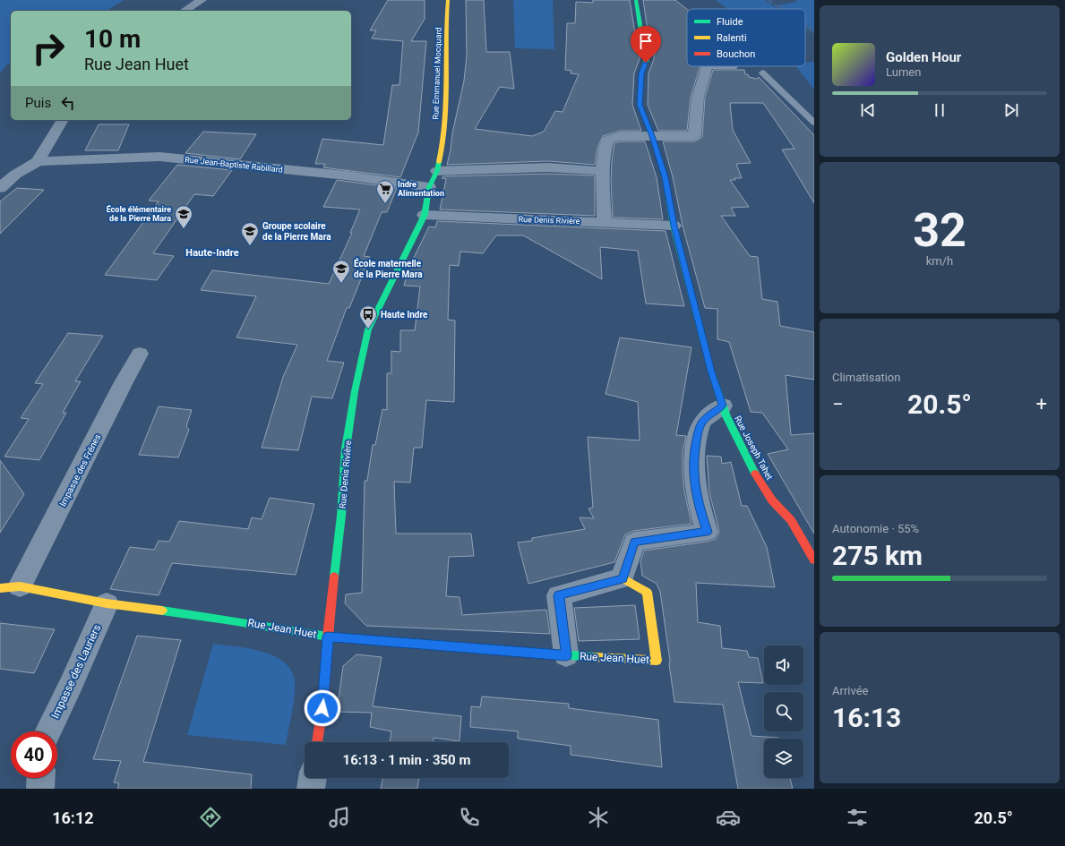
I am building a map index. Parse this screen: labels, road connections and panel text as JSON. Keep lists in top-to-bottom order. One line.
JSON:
{"streets":{"street":["Rue Emmanuel Mocquard","Rue Jean-Baptiste Rabillard","Rue Denis Rivière","Rue Joseph Tahet","Impasse des Frênes","Rue Jean Huet","Impasse des Lauriers"]},"crossings":[["Rue Emmanuel Mocquard","Rue Jean-Baptiste Rabillard"],["Rue Emmanuel Mocquard","Rue Denis Rivière"],["Rue Jean-Baptiste Rabillard","Rue Denis Rivière"],["Rue Denis Rivière","Rue Joseph Tahet"],["Rue Denis Rivière","Rue Jean Huet"],["Impasse des Frênes","Rue Jean Huet"],["Rue Jean Huet","Impasse des Lauriers"]],"districts":["Haute-Indre"],"places":{"supermarket":["Indre Alimentation"],"school or university":["École élémentaire de la Pierre Mara","Groupe scolaire de la Pierre Mara","École maternelle de la Pierre Mara"],"bus stop":["Haute Indre"]},"legend":["Fluide","Ralenti","Bouchon"],"page":{"turn":["10 m","Rue Jean Huet"],"song":["Golden Hour","Lumen"],"then":"Puis","tile":[["32","km/h"],"Climatisation",["Autonomie · 55%","275 km"],["Arrivée","16:13"]],"heat":["−","20.5°","+"],"limit":"40","trip":"16:13 · 1 min · 350 m","tabs":["16:12","20.5°"]}}
